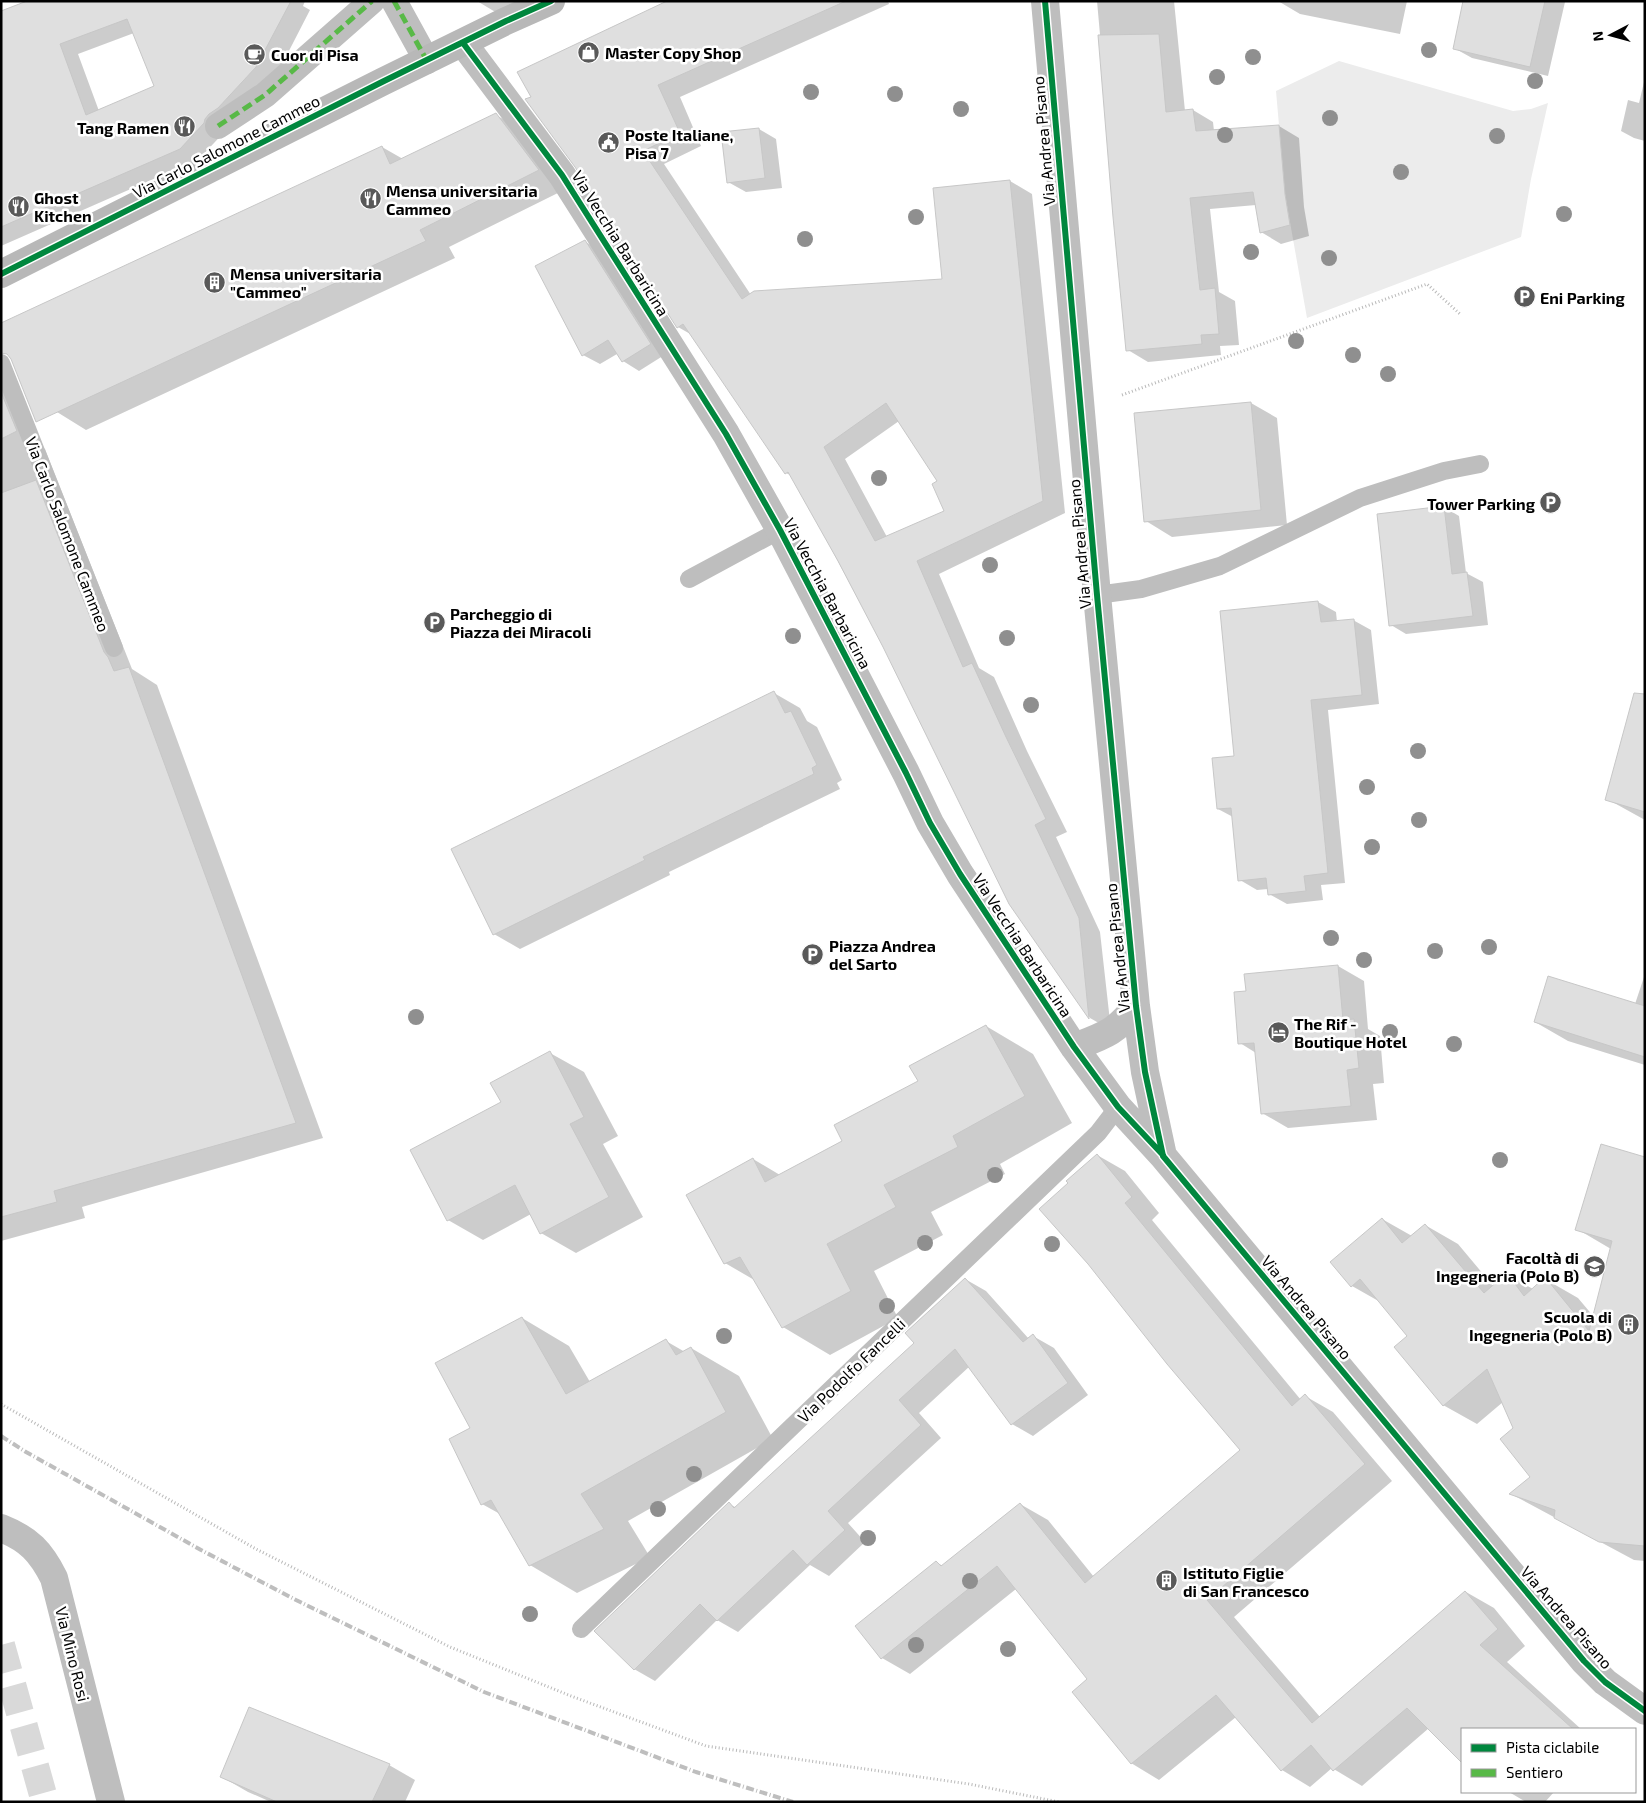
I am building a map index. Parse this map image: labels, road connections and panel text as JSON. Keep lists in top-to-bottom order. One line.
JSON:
{"streets":{"main road":["Via Carlo Salomone Cammeo"],"street":["Via Andrea Pisano","Via Vecchia Barbaricina","Via Mino Rosi"],"lane":["Via Podolfo Fancelli"]},"crossings":[["Via Andrea Pisano","Via Vecchia Barbaricina"],["Via Carlo Salomone Cammeo","Via Vecchia Barbaricina"],["Via Vecchia Barbaricina","Via Podolfo Fancelli"]],"places":{"shop":["Master Copy Shop"],"cafe":["Cuor di Pisa"],"restaurant":["Tang Ramen","Mensa universitaria Cammeo","Ghost Kitchen"],"public building":["Poste Italiane, Pisa 7"],"building":["Mensa universitaria \"Cammeo\"","Scuola di Ingegneria (Polo B)","Istituto Figlie di San Francesco"],"parking":["Eni Parking","Tower Parking","Parcheggio di Piazza dei Miracoli","Piazza Andrea del Sarto"],"hotel":["The Rif - Boutique Hotel"],"school or university":["Facoltà di Ingegneria (Polo B)"]},"legend":["Pista ciclabile","Sentiero"],"north":"left"}
